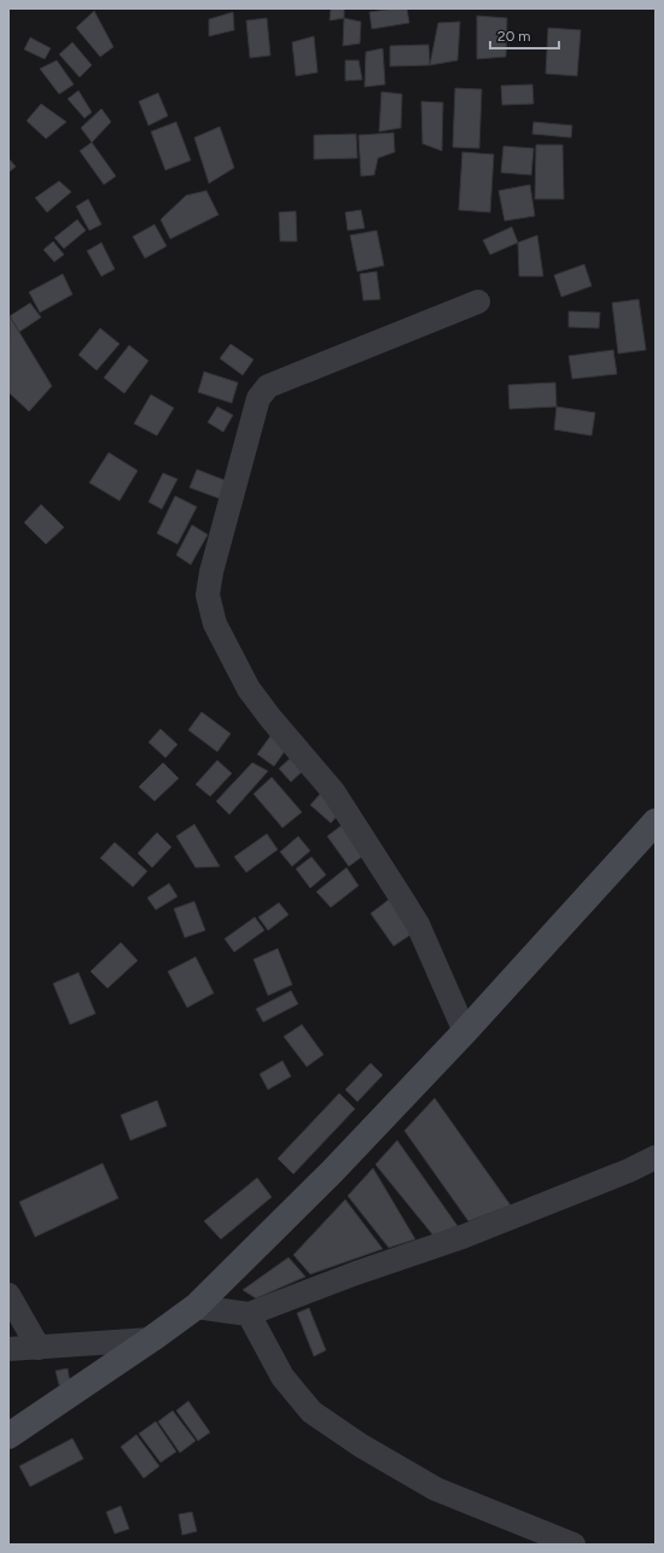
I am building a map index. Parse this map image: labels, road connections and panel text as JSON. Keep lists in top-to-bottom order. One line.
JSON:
{"scale_bar":"20 m"}
